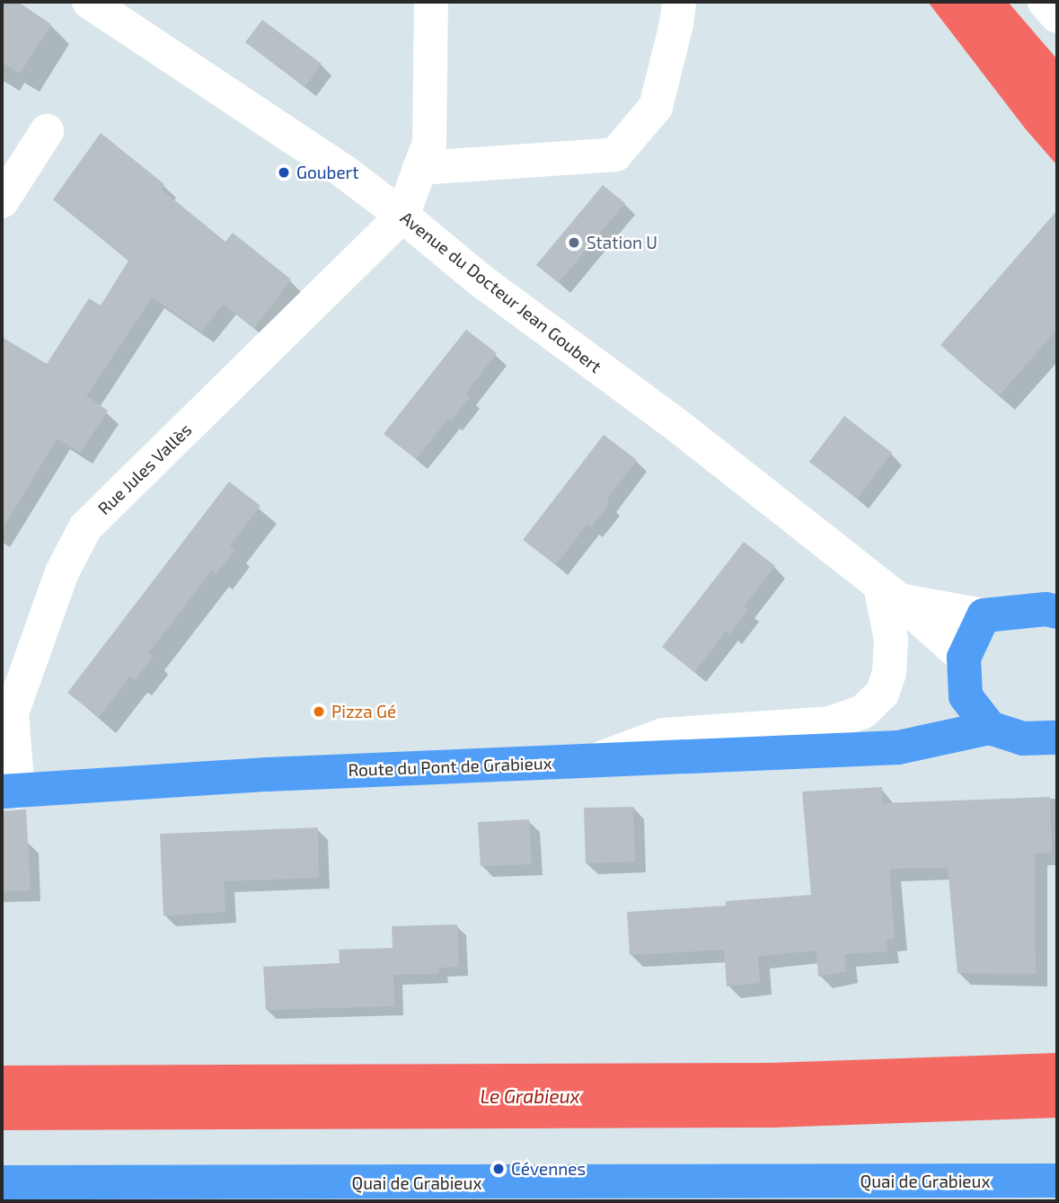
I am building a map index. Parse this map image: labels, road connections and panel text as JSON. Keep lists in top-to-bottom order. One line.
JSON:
{"streets":{"main road":["Route du Pont de Grabieux","Quai de Grabieux"],"street":["Avenue du Docteur Jean Goubert","Rue Jules Vallès"]},"crossings":[["Avenue du Docteur Jean Goubert","Rue Jules Vallès"],["Rue Jules Vallès","Route du Pont de Grabieux"]],"water":["Le Grabieux"],"places":["Goubert","Station U","Pizza Gé","Cévennes"]}
